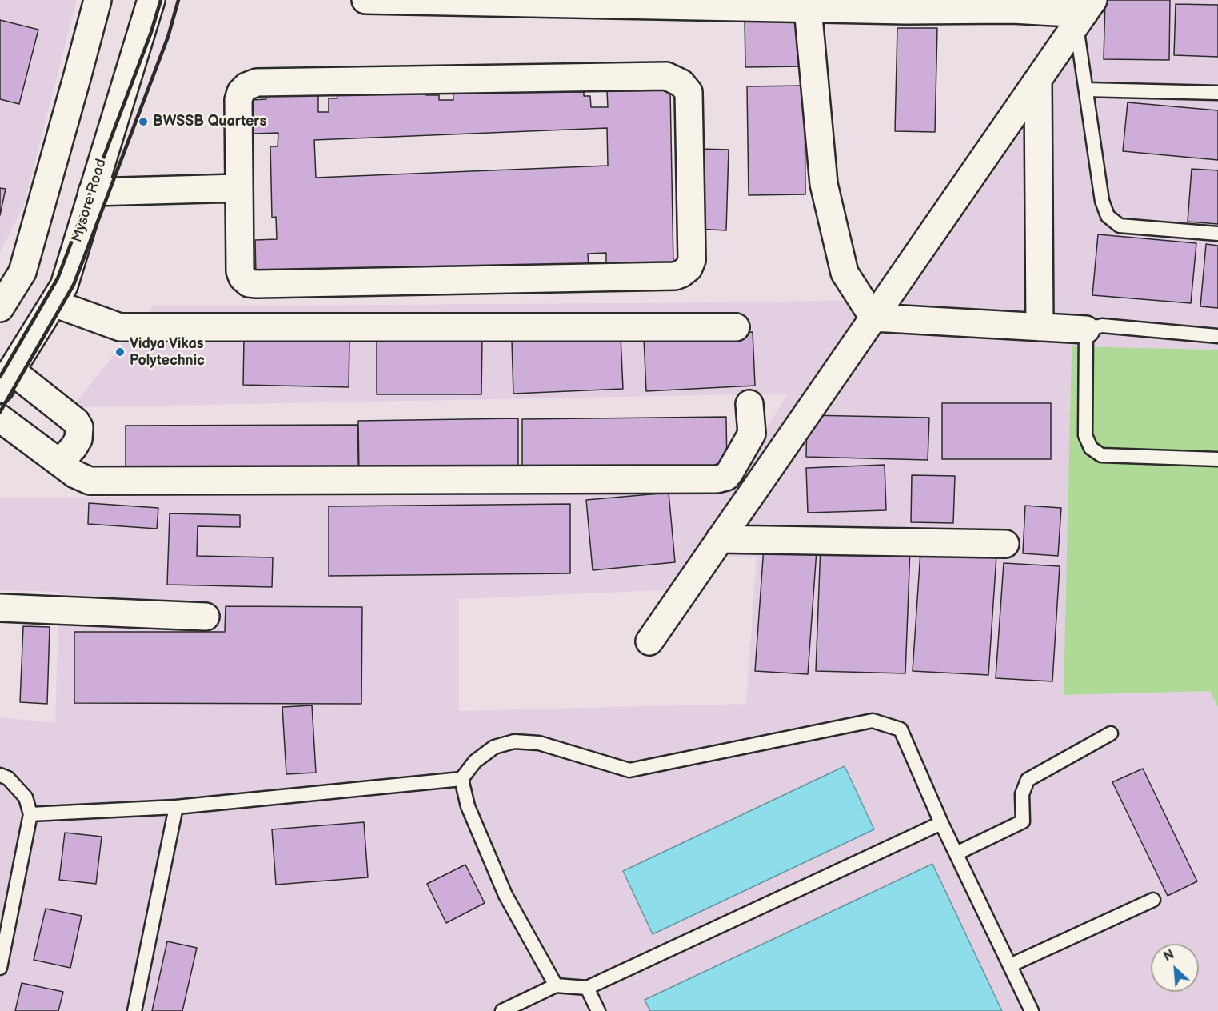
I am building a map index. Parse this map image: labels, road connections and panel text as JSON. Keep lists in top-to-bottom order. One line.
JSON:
{"streets":{"main road":["Mysore Road"]},"places":["BWSSB Quarters","Vidya Vikas Polytechnic"],"north":"top left"}
